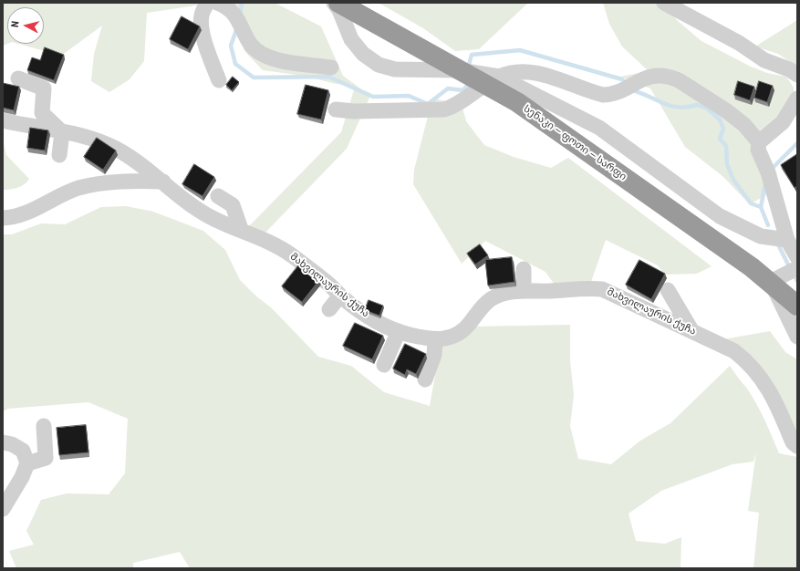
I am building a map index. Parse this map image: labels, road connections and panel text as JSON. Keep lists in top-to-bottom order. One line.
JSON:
{"streets":{"highway":["სენაკი — ფოთი — სარფი"],"street":["მახვილაურის ქუჩა"]},"north":"left"}
